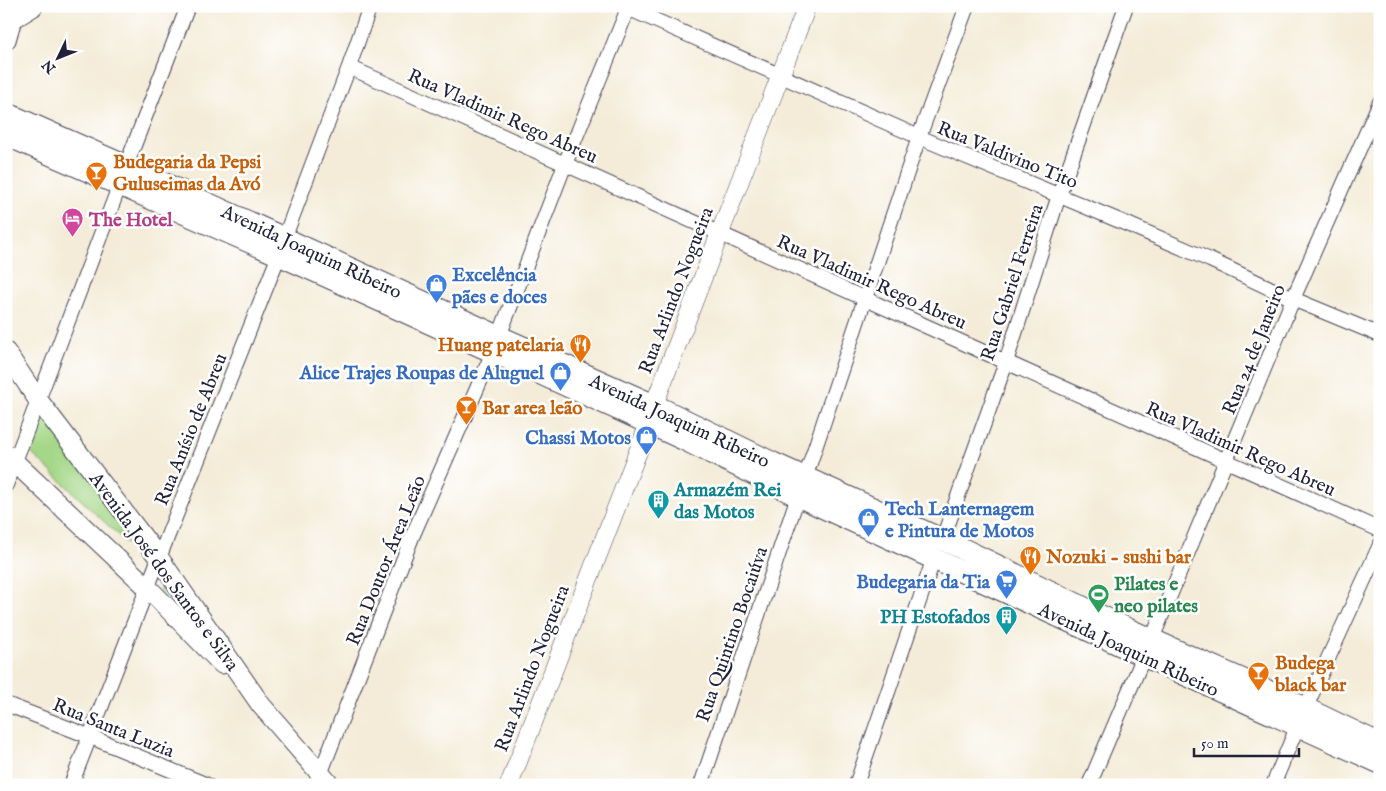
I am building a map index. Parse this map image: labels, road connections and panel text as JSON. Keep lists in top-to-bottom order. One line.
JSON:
{"streets":{"main road":["Avenida Joaquim Ribeiro","Avenida José dos Santos e Silva"],"street":["Rua Vladimir Rego Abreu","Rua Valdivino Tito","Rua Gabriel Ferreira","Rua Arlindo Nogueira","Rua 24 de Janeiro","Rua Anísio de Abreu","Rua Doutor Área Leão","Rua Quintino Bocaiúva","Rua Santa Luzia"]},"crossings":[["Rua Vladimir Rego Abreu","Rua Gabriel Ferreira"],["Rua Vladimir Rego Abreu","Rua Arlindo Nogueira"],["Rua Vladimir Rego Abreu","Rua 24 de Janeiro"],["Rua Vladimir Rego Abreu","Rua Anísio de Abreu"],["Rua Vladimir Rego Abreu","Rua Doutor Área Leão"],["Rua Vladimir Rego Abreu","Rua Quintino Bocaiúva"],["Rua Valdivino Tito","Rua Gabriel Ferreira"],["Rua Valdivino Tito","Rua Arlindo Nogueira"],["Rua Valdivino Tito","Rua 24 de Janeiro"],["Rua Valdivino Tito","Rua Doutor Área Leão"],["Rua Valdivino Tito","Rua Quintino Bocaiúva"],["Avenida Joaquim Ribeiro","Rua Gabriel Ferreira"],["Avenida Joaquim Ribeiro","Rua Arlindo Nogueira"],["Avenida Joaquim Ribeiro","Rua 24 de Janeiro"],["Avenida Joaquim Ribeiro","Rua Anísio de Abreu"],["Avenida Joaquim Ribeiro","Rua Doutor Área Leão"],["Avenida Joaquim Ribeiro","Rua Quintino Bocaiúva"],["Rua Anísio de Abreu","Avenida José dos Santos e Silva"],["Rua Anísio de Abreu","Rua Santa Luzia"],["Rua Doutor Área Leão","Avenida José dos Santos e Silva"]],"places":{"bar":["Budegaria da Pepsi Guluseimas da Avó","Bar area leão","Budega black bar"],"hotel":["The Hotel"],"shop":["Excelência pães e doces","Alice Trajes Roupas de Aluguel","Chassi Motos","Tech Lanternagem e Pintura de Motos"],"restaurant":["Huang patelaria","Nozuki - sushi bar"],"building":["Armazém Rei das Motos","PH Estofados"],"supermarket":["Budegaria da Tia"],"sports":["Pilates e neo pilates"]},"scale_bar":"50 m","north":"bottom left"}
